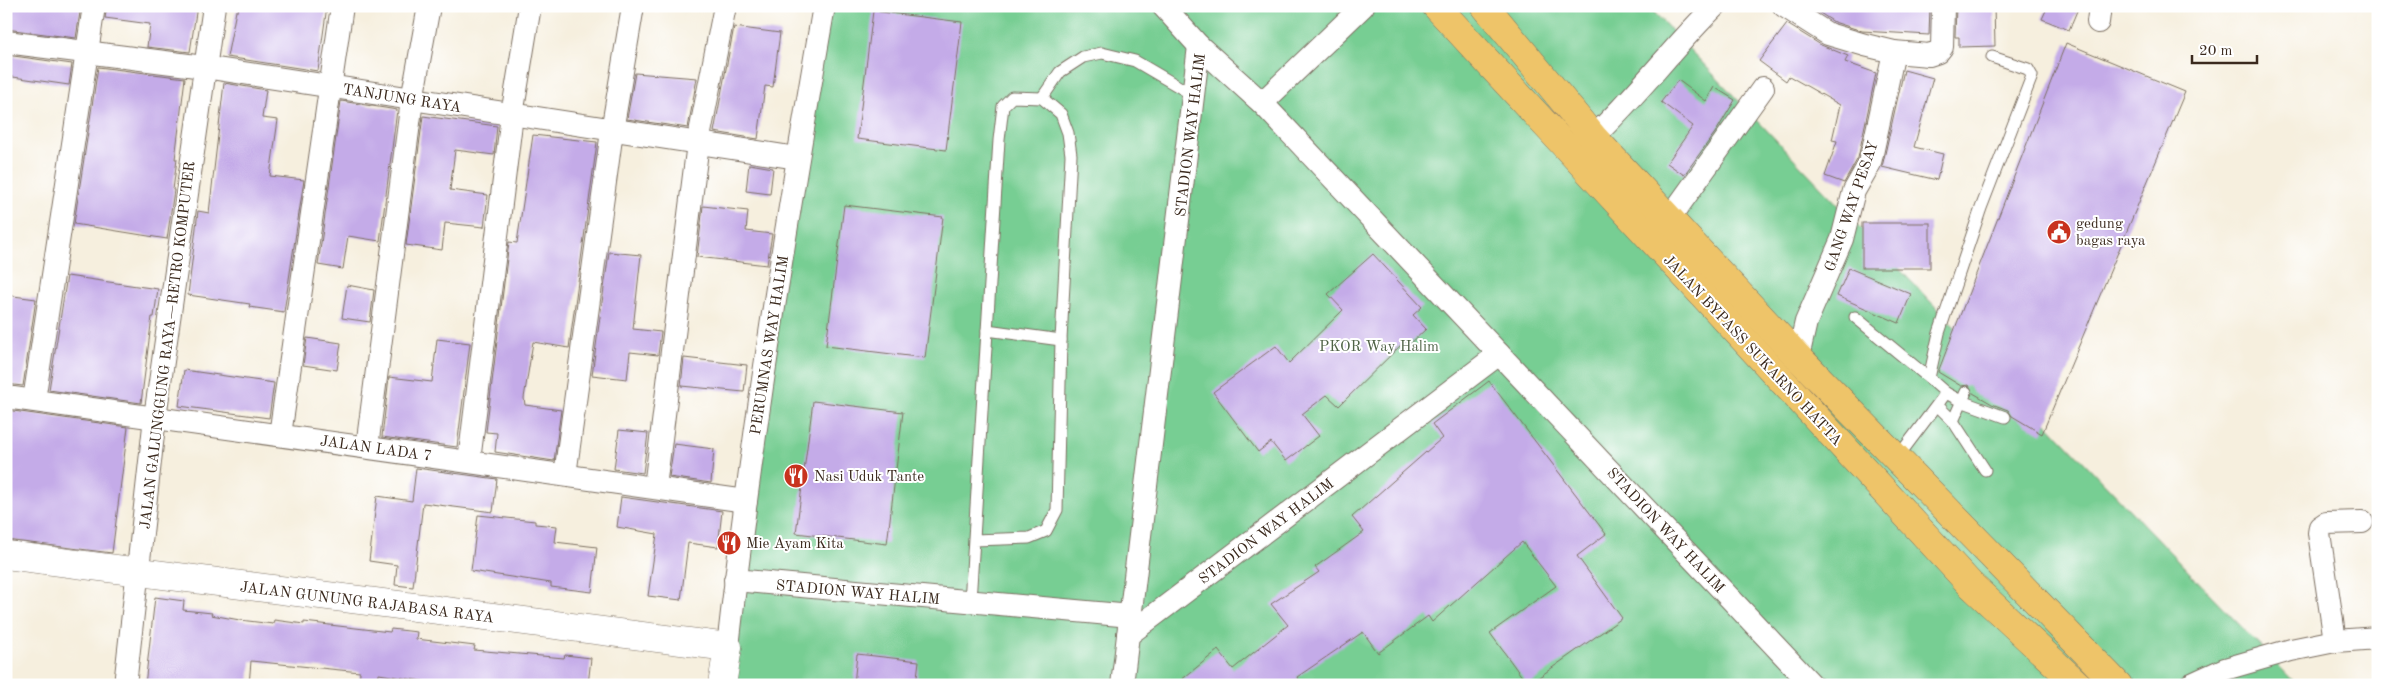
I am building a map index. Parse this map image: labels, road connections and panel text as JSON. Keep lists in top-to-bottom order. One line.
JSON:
{"streets":{"highway":["JALAN BYPASS SUKARNO HATTA"],"street":["TANJUNG RAYA","STADION WAY HALIM","GANG WAY PESAY","JALAN GALUNGGUNG RAYA—RETRO KOMPUTER","PERUMNAS WAY HALIM","JALAN LADA 7","JALAN GUNUNG RAJABASA RAYA"]},"crossings":[["TANJUNG RAYA","JALAN GALUNGGUNG RAYA—RETRO KOMPUTER"],["TANJUNG RAYA","PERUMNAS WAY HALIM"],["STADION WAY HALIM","PERUMNAS WAY HALIM"],["GANG WAY PESAY","JALAN BYPASS SUKARNO HATTA"],["JALAN GALUNGGUNG RAYA—RETRO KOMPUTER","JALAN LADA 7"],["JALAN GALUNGGUNG RAYA—RETRO KOMPUTER","JALAN GUNUNG RAJABASA RAYA"],["PERUMNAS WAY HALIM","JALAN LADA 7"],["PERUMNAS WAY HALIM","JALAN GUNUNG RAJABASA RAYA"]],"parks":["PKOR Way Halim"],"places":{"public building":["gedung bagas raya"],"restaurant":["Nasi Uduk Tante","Mie Ayam Kita"]},"scale_bar":"20 m"}
